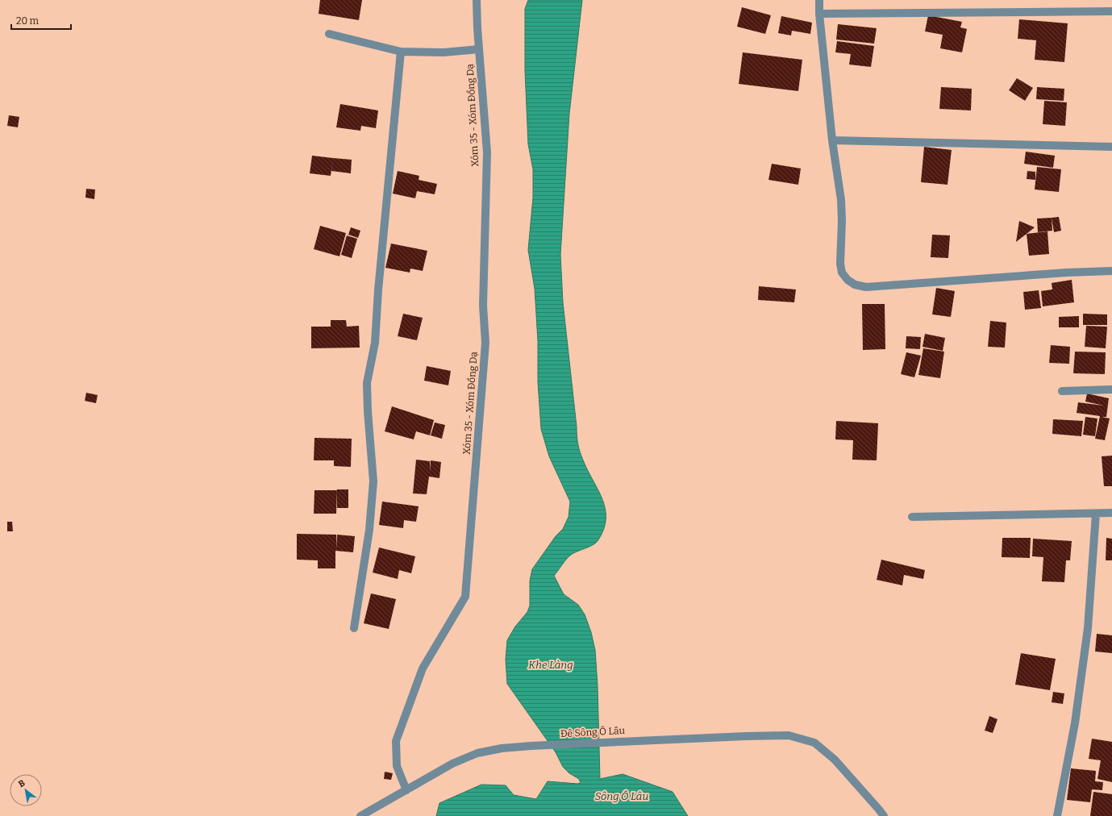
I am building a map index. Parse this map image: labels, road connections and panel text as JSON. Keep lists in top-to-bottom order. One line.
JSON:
{"streets":{"street":["Xóm 35 - Xóm Đồng Dạ","Đê Sông Ô Lâu"]},"crossings":[["Xóm 35 - Xóm Đồng Dạ","Đê Sông Ô Lâu"]],"water":["Khe Làng","Sông Ô Lâu"],"scale_bar":"20 m","north":"top left"}
